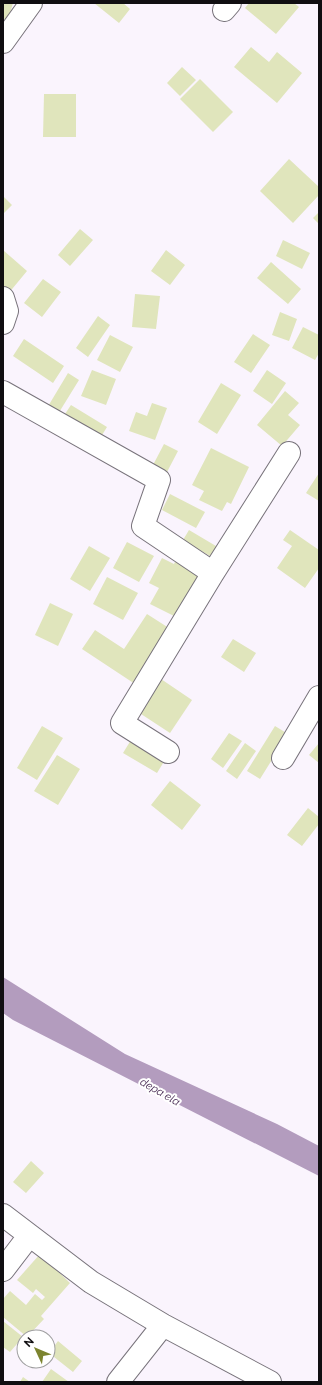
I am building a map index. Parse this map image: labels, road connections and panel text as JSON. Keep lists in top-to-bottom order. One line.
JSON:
{"water":["depa ela"],"north":"top left"}
